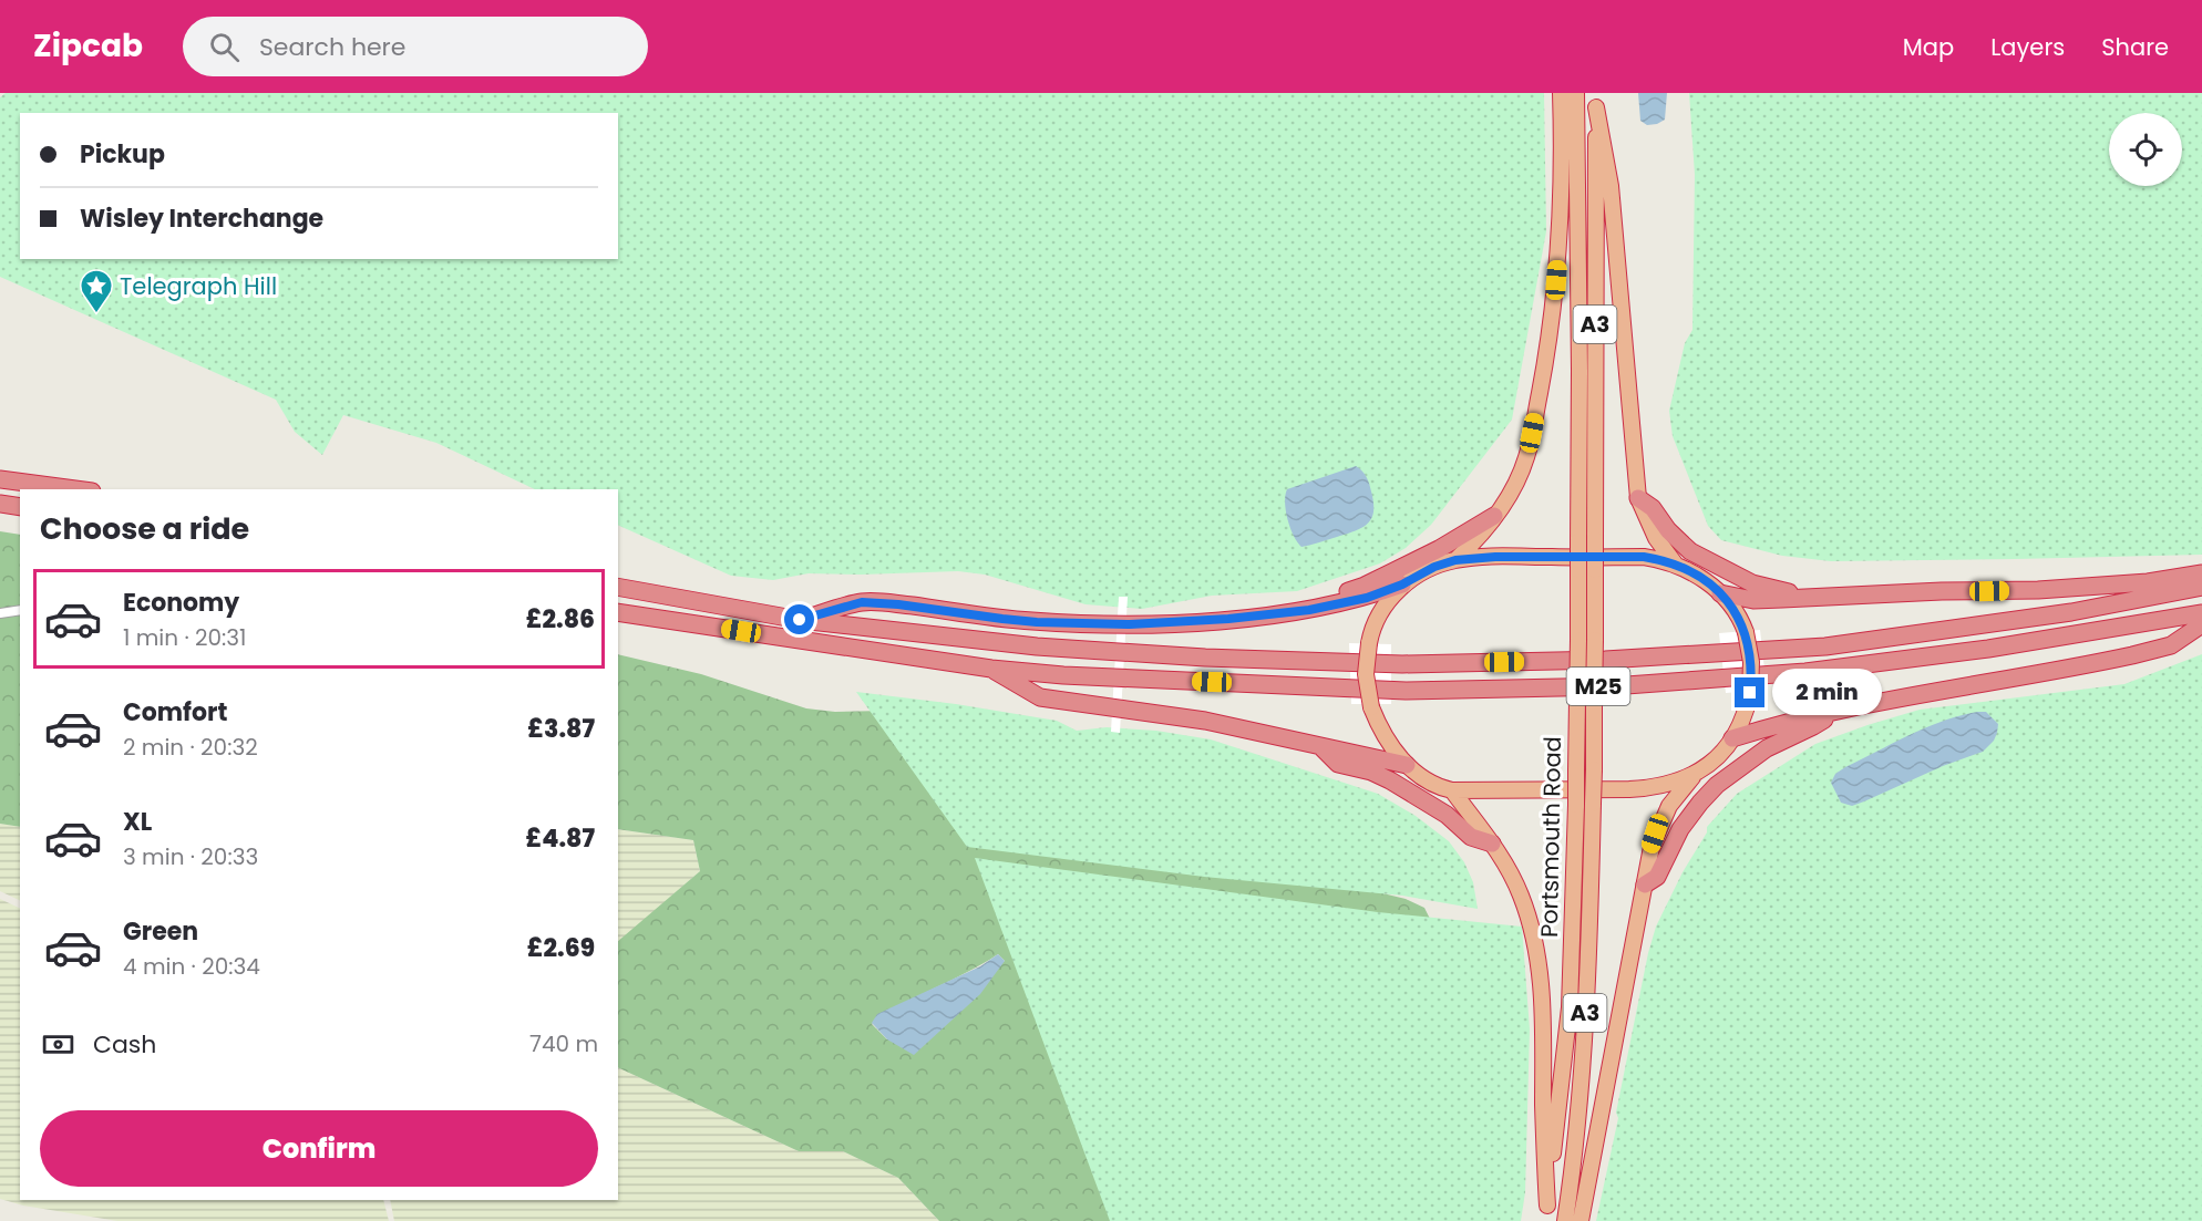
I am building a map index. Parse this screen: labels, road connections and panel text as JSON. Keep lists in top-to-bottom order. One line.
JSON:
{"streets":{"highway":["A3","M25","Portsmouth Road"]},"crossings":[["A3","M25"],["A3","Portsmouth Road"]],"places":{"place":["Telegraph Hill"]},"page":{"header":"Zipcab","search":"Search here","nav":["Map","Layers","Share"],"banner":["Pickup","Wisley Interchange"],"heading":"Choose a ride","list":[{"name":"Economy","note":"1 min · 20:31","value":"£2.86"},{"name":"Comfort","note":"2 min · 20:32","value":"£3.87"},{"name":"XL","note":"3 min · 20:33","value":"£4.87"},{"name":"Green","note":"4 min · 20:34","value":"£2.69"}],"bubble":"2 min","pay":["Cash","740 m"],"buttons":"Confirm"}}
